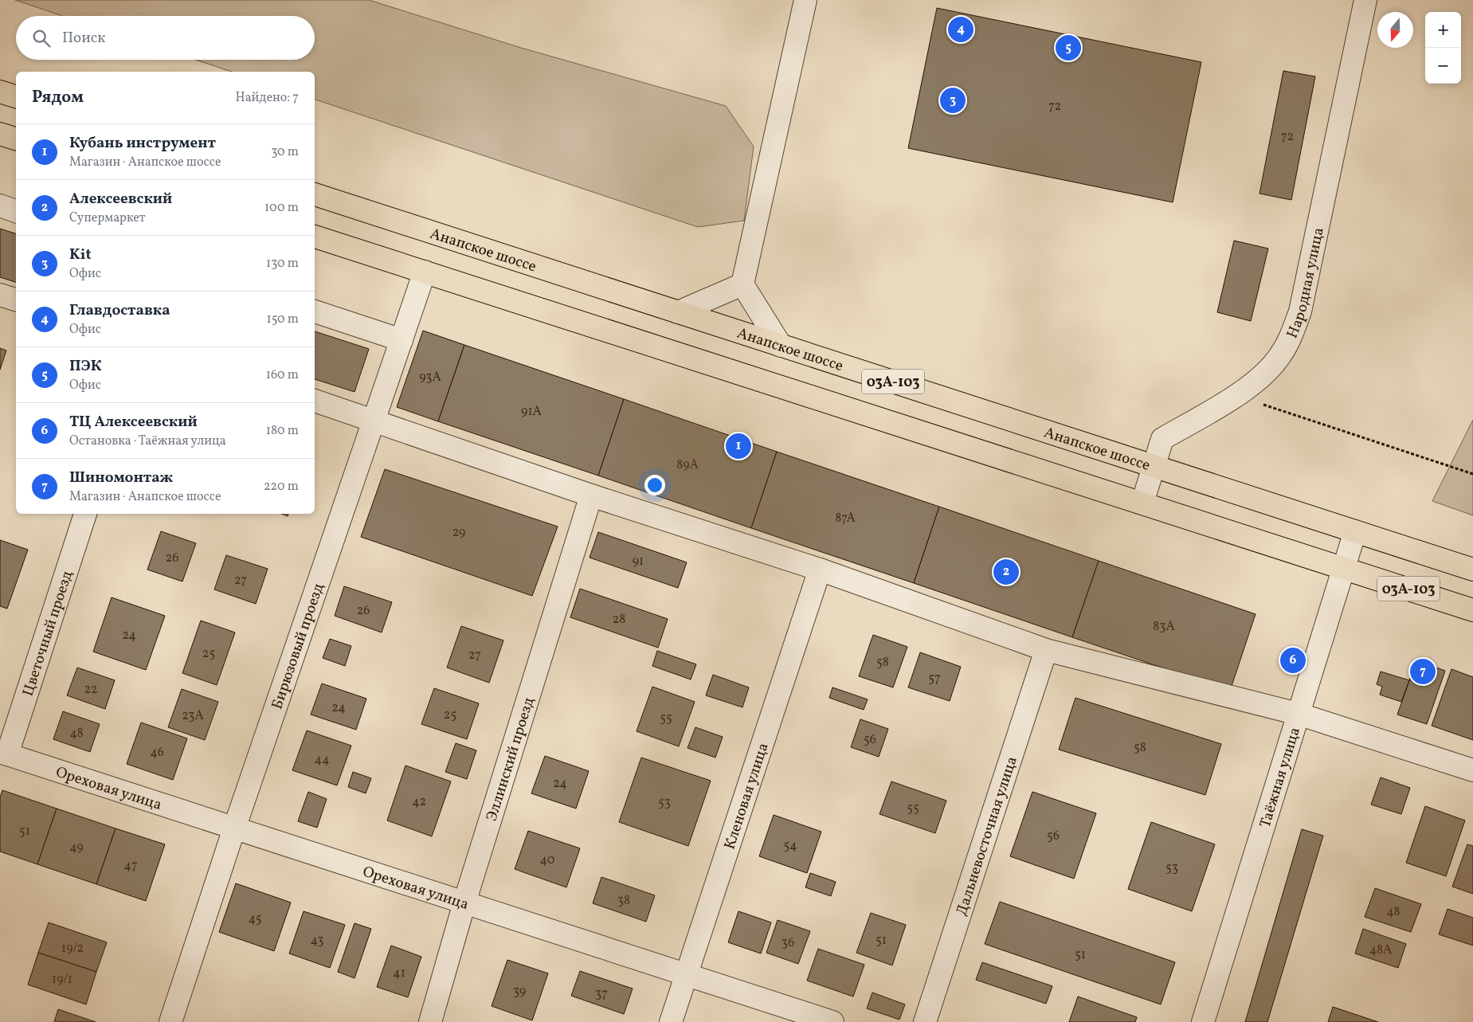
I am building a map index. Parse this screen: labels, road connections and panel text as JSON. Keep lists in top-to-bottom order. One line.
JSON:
{"streets":{"main road":["Анапское шоссе","03А-103"],"street":["Народная улица","Цветочный проезд","Бирюзовый проезд","Эллинский проезд","Таёжная улица","Ореховая улица","Кленовая улица","Дальневосточная улица"]},"crossings":[["Анапское шоссе","Народная улица"],["Анапское шоссе","Таёжная улица"],["Народная улица","03А-103"],["03А-103","Бирюзовый проезд"],["03А-103","Таёжная улица"],["Цветочный проезд","Ореховая улица"],["Бирюзовый проезд","Ореховая улица"],["Эллинский проезд","Ореховая улица"],["Ореховая улица","Кленовая улица"]],"house_numbers":["72","72","93А","91А","89А","87А","29","26","91","27","26","28","83А","24","25","27","58","57","22","24","25","23А","55","48","56","58","46","44","24","42","53","55","51","56","54","49","40","47","53","38","48","45","43","51","36","19/2","48А","51","41","19/1","39","37"],"north":"bottom","page":{"map_buttons":["+","−"],"pins":["4","5","3","1","2","6","7"],"search":"Поиск","heading":["Рядом","Найдено: 7"],"list":[{"mark":"1","name":"Кубань инструмент","note":"Магазин · Анапское шоссе","value":"30 m"},{"mark":"2","name":"Алексеевский","note":"Супермаркет","value":"100 m"},{"mark":"3","name":"Kit","note":"Офис","value":"130 m"},{"mark":"4","name":"Главдоставка","note":"Офис","value":"150 m"},{"mark":"5","name":"ПЭК","note":"Офис","value":"160 m"},{"mark":"6","name":"ТЦ Алексеевский","note":"Остановка · Таёжная улица","value":"180 m"},{"mark":"7","name":"Шиномонтаж","note":"Магазин · Анапское шоссе","value":"220 m"}]}}
